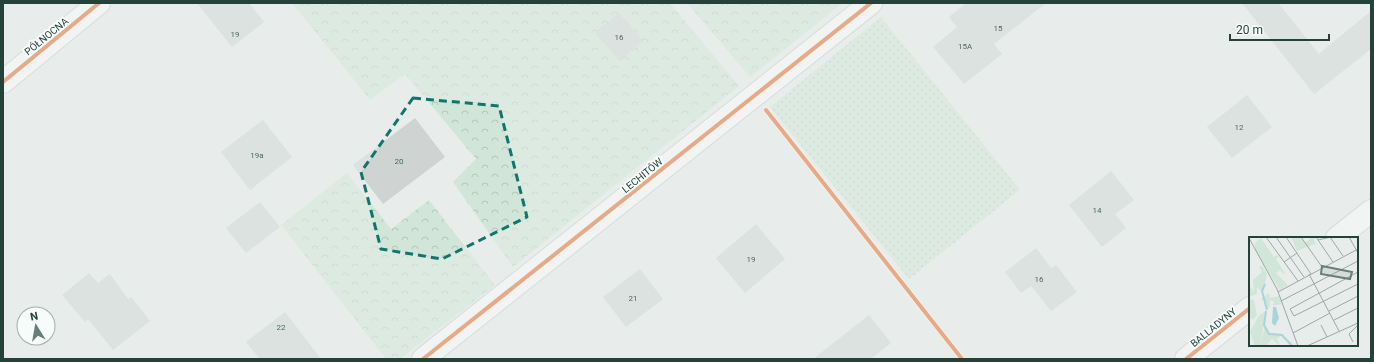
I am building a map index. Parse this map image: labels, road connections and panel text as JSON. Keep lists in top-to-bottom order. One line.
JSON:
{"streets":{"street":["PÓŁNOCNA","LECHITÓW","BALLADYNY"]},"house_numbers":["15","19","16","15A","12","19a","20","14","19","16","21","22"],"scale_bar":"20 m","north":"top"}
